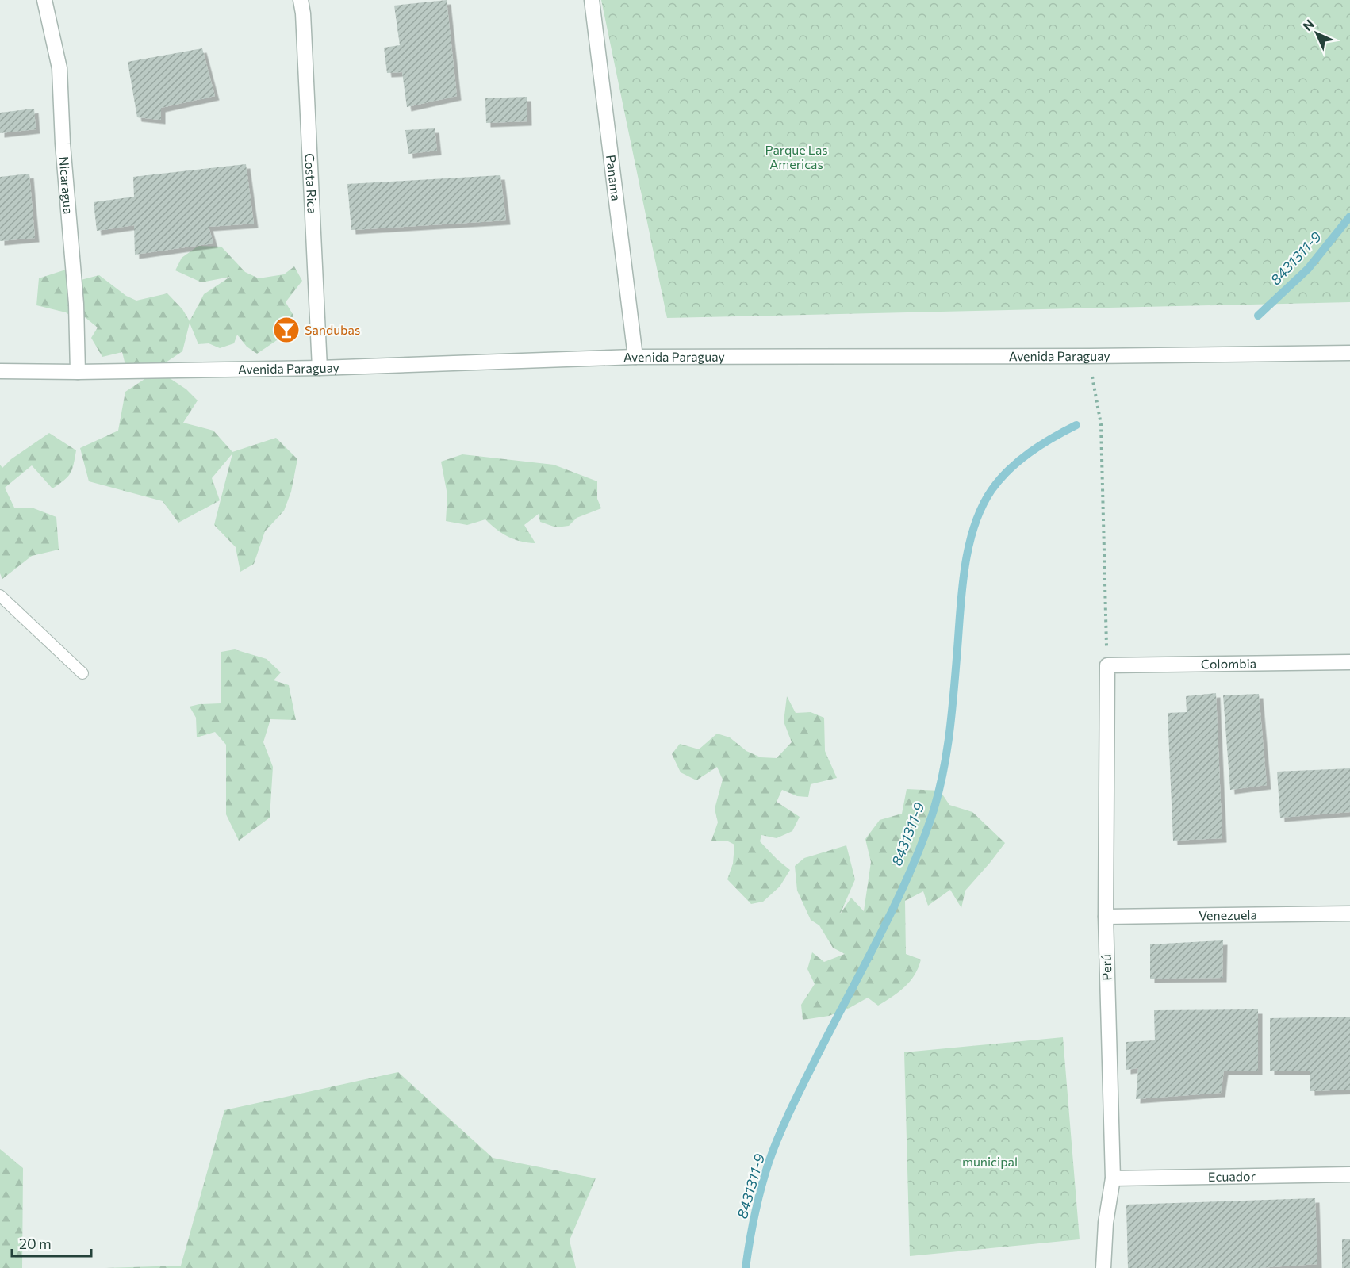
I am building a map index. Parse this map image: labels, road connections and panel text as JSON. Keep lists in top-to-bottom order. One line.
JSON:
{"streets":{"street":["Panama","Costa Rica","Nicaragua","Avenida Paraguay","Colombia","Venezuela","Perú","Ecuador"]},"crossings":[["Panama","Avenida Paraguay"],["Costa Rica","Avenida Paraguay"],["Nicaragua","Avenida Paraguay"],["Colombia","Perú"],["Venezuela","Perú"],["Perú","Ecuador"]],"water":["8431311-9"],"parks":["Parque Las Americas","municipal"],"places":{"bar":["Sandubas"]},"scale_bar":"20 m","north":"top left"}
